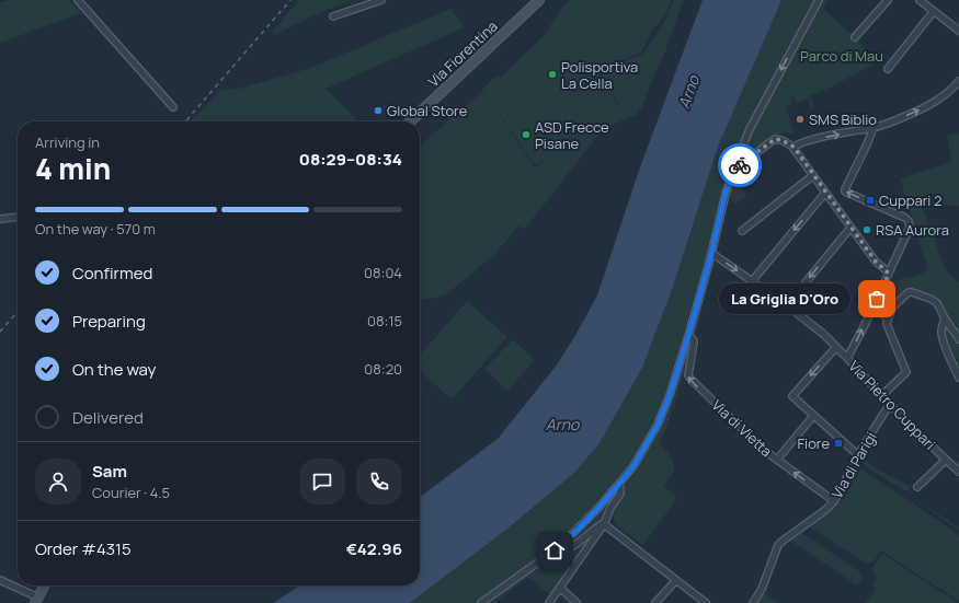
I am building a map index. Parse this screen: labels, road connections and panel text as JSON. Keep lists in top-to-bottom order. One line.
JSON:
{"streets":{"main road":["Via Fiorentina"],"street":["Via Pietro Cuppari","Via di Vietta","Via di Parigi"]},"crossings":[["Via Pietro Cuppari","Via di Parigi"],["Via di Vietta","Via di Parigi"]],"one_way":["Via di Vietta"],"water":["Arno"],"parks":["Parco di Mau"],"places":{"other":["Polisportiva La Cella","Global Store","SMS Biblio","ASD Frecce Pisane","RSA Aurora","La Griglia D'Oro"],"transit":["Cuppari 2","Fiore"]},"page":{"heading":["4 min","Arriving in","08:29–08:34"],"panel":["Sam","Courier · 4.5","Order #4315","€42.96"],"bar":"On the way · 570 m","list":[["Confirmed","08:04"],["Preparing","08:15"],["On the way","08:20"],"Delivered"],"bubble":"La Griglia D'Oro"}}
